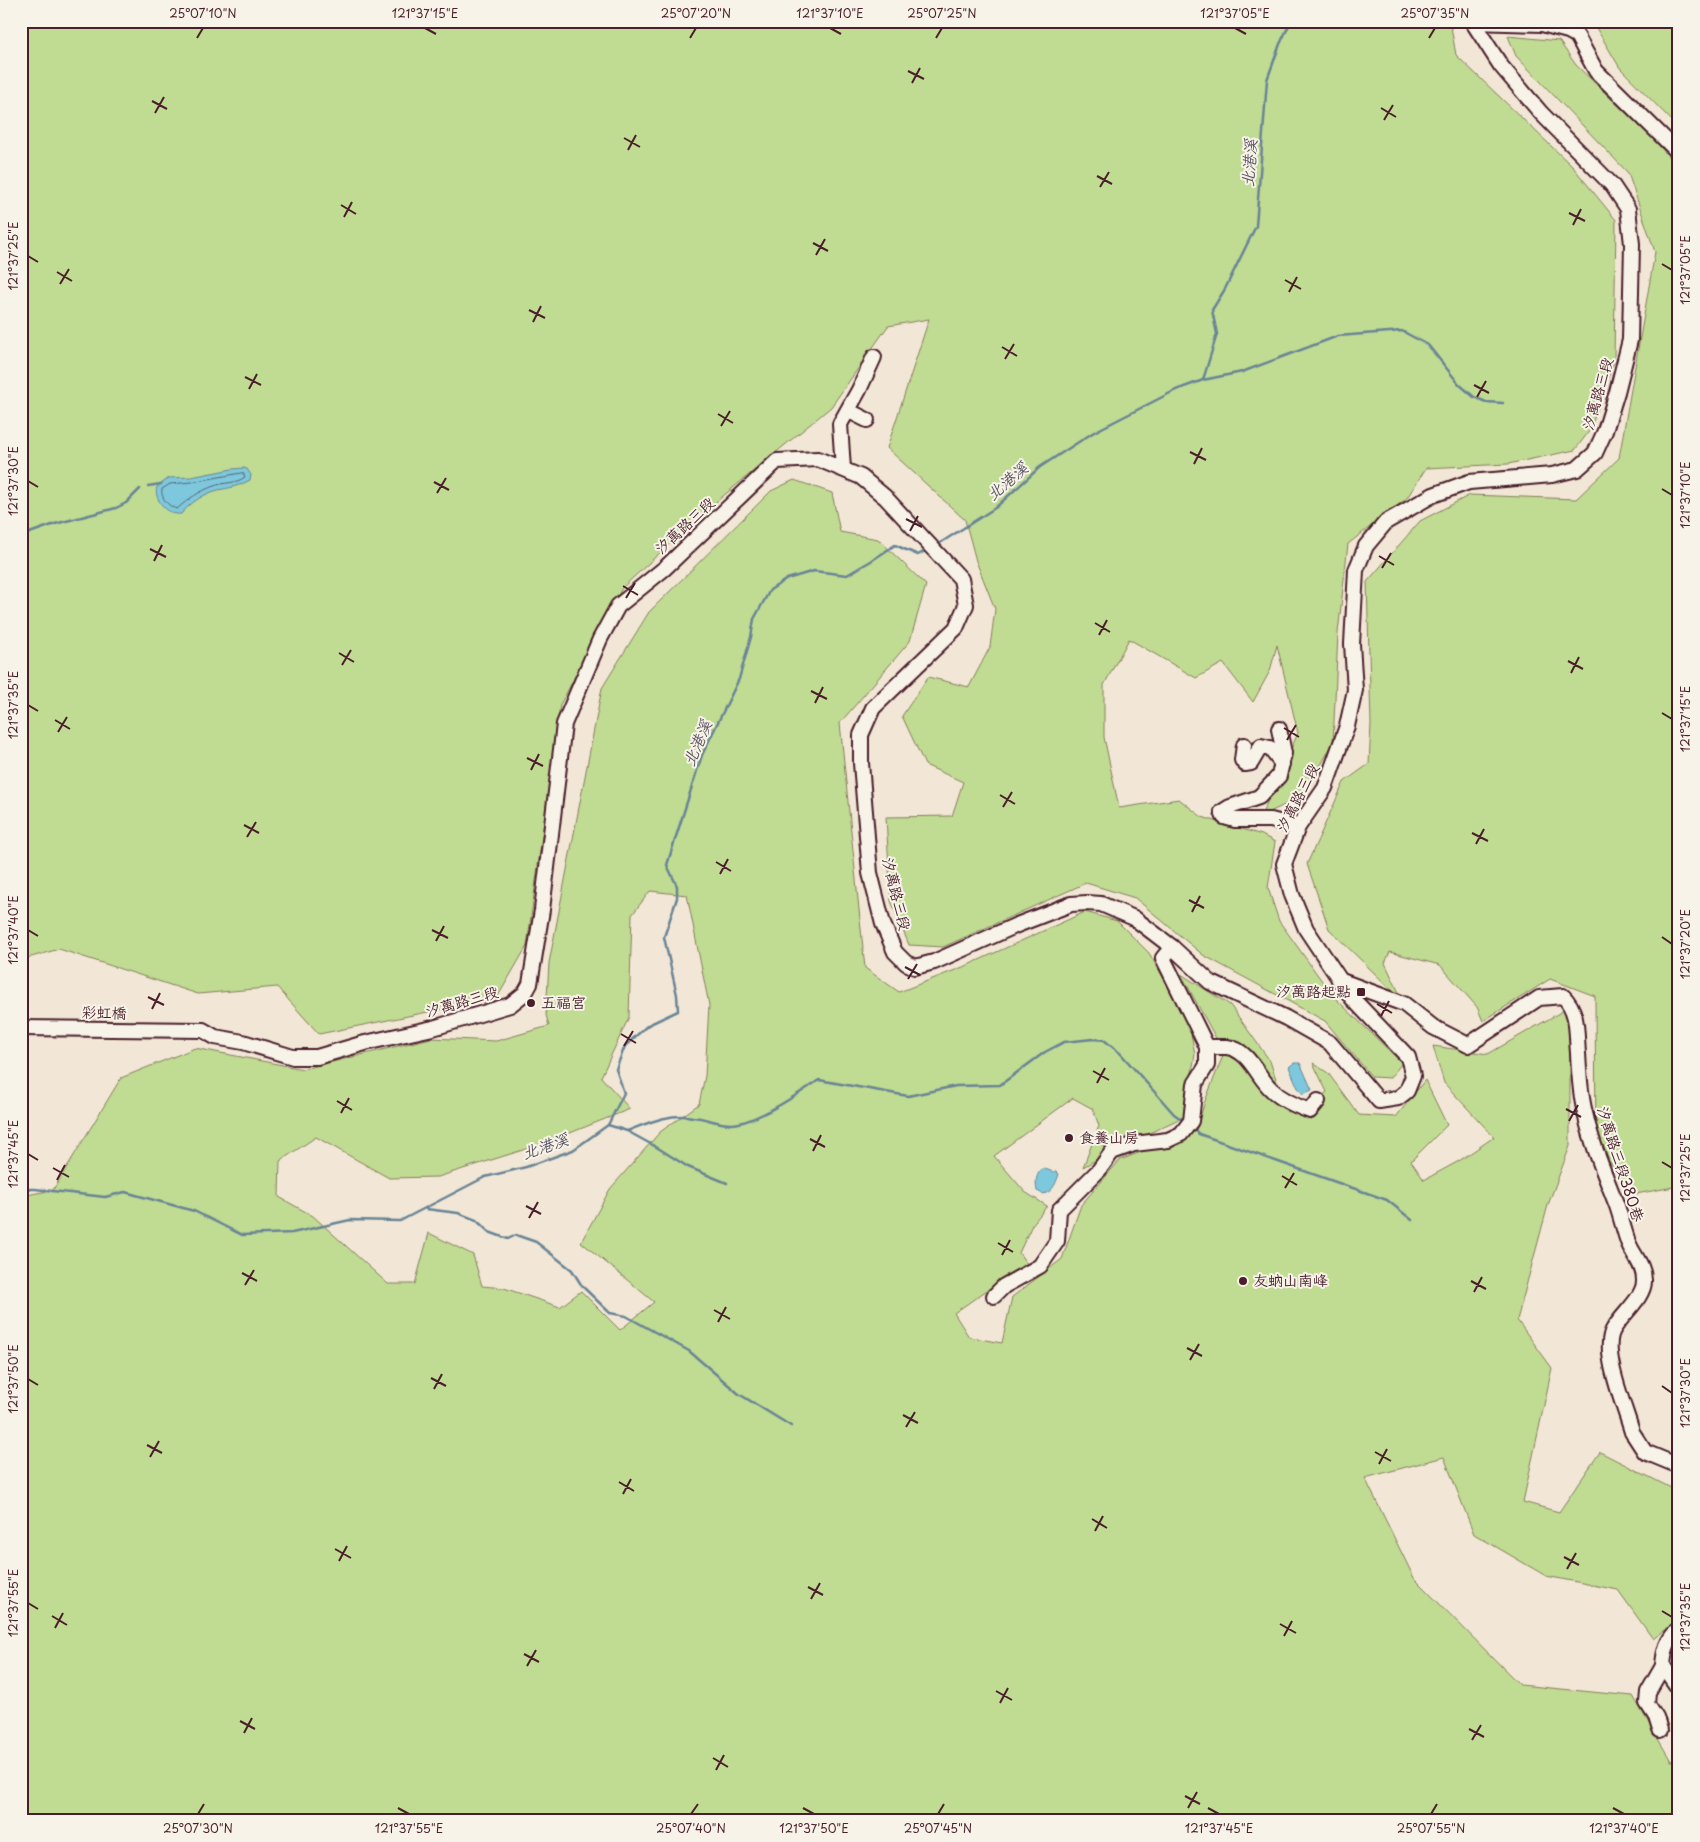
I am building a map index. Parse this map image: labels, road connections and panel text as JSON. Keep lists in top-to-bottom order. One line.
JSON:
{"streets":{"street":["汐萬路三段","彩虹橋","汐萬路三段380巷"]},"crossings":[["汐萬路三段","彩虹橋"],["汐萬路三段","汐萬路三段380巷"]],"water":["北港溪"],"places":{"transit":["汐萬路起點"],"other":["五福宮","食養山房","友蚋山南峰"]},"coordinates":["25°07'10\"N","121°37'15\"E","25°07'20\"N","121°37'10\"E","25°07'25\"N","121°37'05\"E","25°07'35\"N","121°37'25\"E","121°37'30\"E","121°37'35\"E","121°37'40\"E","121°37'20\"E","121°37'45\"E","121°37'50\"E","121°37'55\"E","25°07'30\"N","25°07'40\"N","25°07'45\"N","25°07'55\"N"]}
